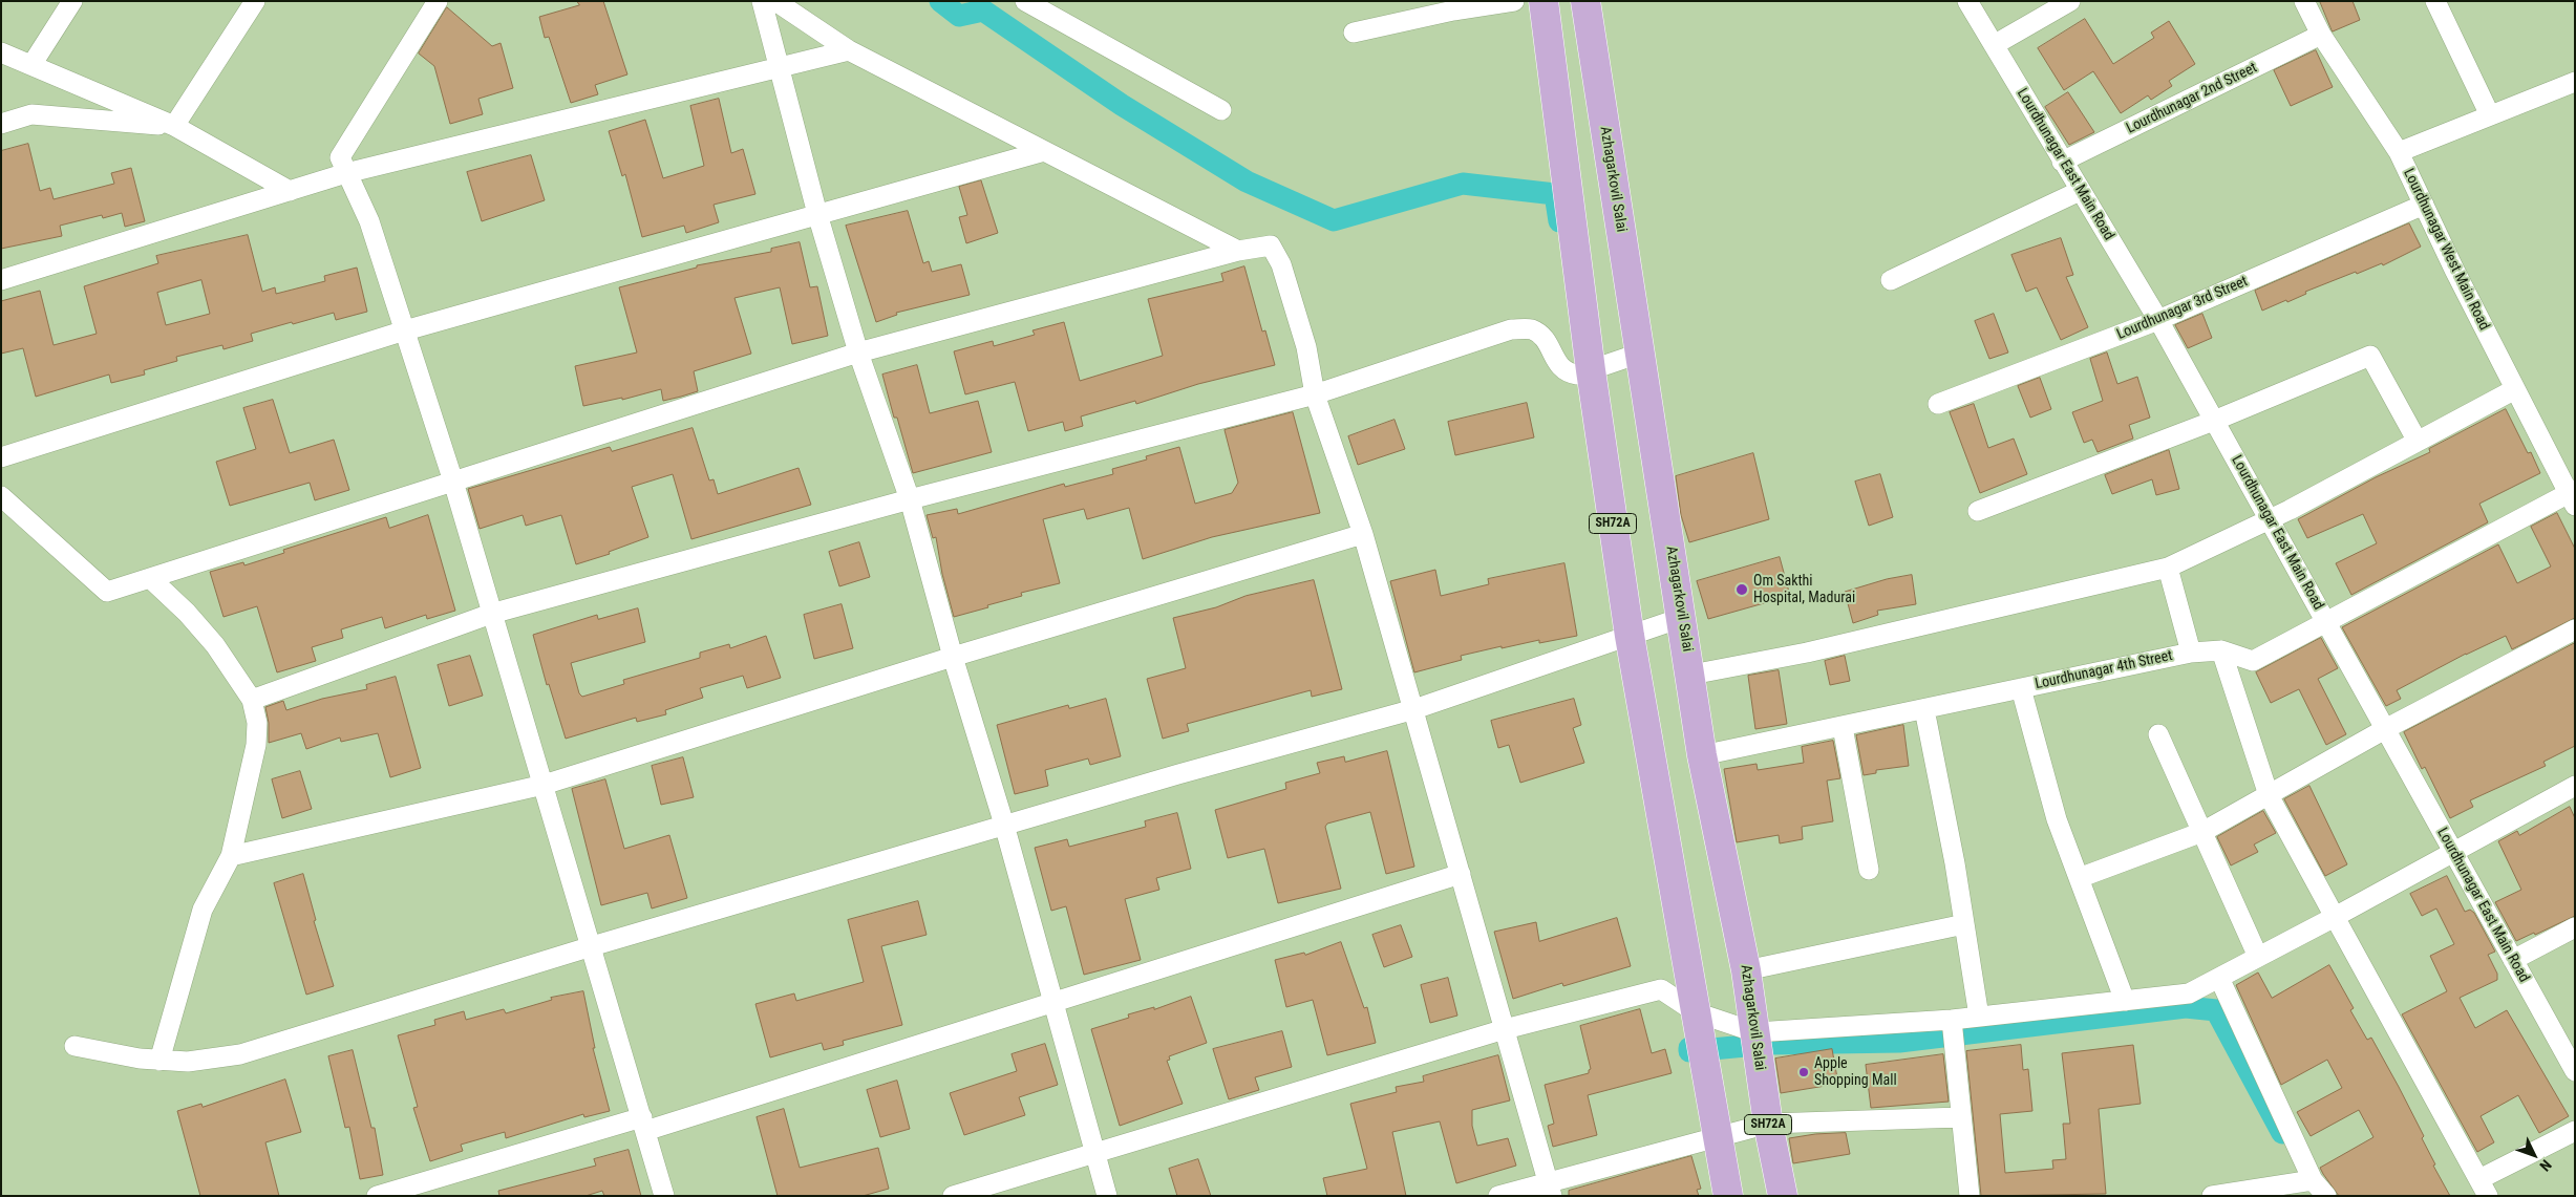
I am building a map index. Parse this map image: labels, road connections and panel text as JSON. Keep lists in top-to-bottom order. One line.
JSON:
{"streets":{"main road":["Azhagarkovil Salai","SH72A"],"street":["Lourdhunagar 2nd Street","Lourdhunagar East Main Road","Lourdhunagar West Main Road","Lourdhunagar 3rd Street","Lourdhunagar 4th Street"]},"crossings":[["Lourdhunagar 2nd Street","Lourdhunagar East Main Road"],["Lourdhunagar 2nd Street","Lourdhunagar West Main Road"],["Lourdhunagar East Main Road","Lourdhunagar 3rd Street"],["Azhagarkovil Salai","Lourdhunagar 4th Street"],["Lourdhunagar West Main Road","Lourdhunagar 3rd Street"]],"places":["Om Sakthi Hospital, Madurai","Apple Shopping Mall"],"north":"bottom right"}
